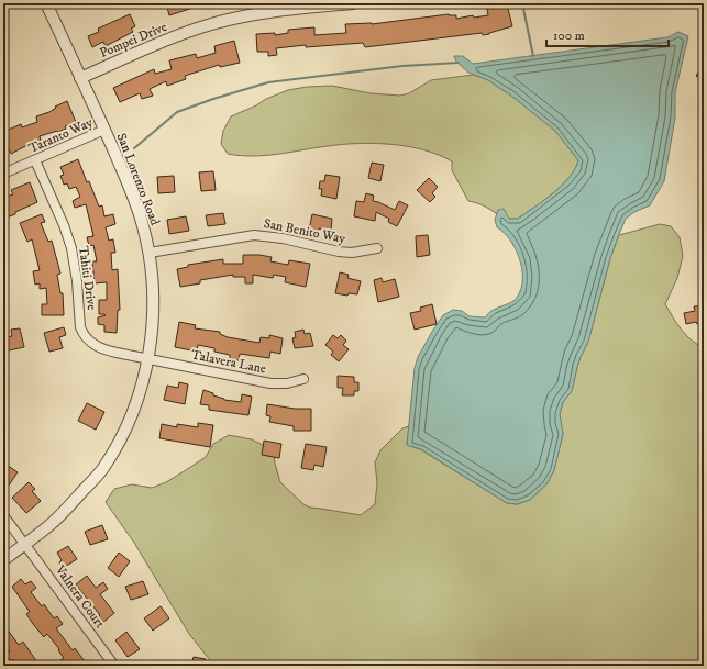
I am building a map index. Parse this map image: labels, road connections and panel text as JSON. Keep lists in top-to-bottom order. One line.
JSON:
{"streets":{"street":["Pompei Drive","Taranto Way","San Lorenzo Road","San Benito Way","Tahiti Drive","Talavera Lane","Valnera Court"]},"crossings":[["Pompei Drive","San Lorenzo Road"],["Taranto Way","San Lorenzo Road"],["Taranto Way","Tahiti Drive"],["San Lorenzo Road","San Benito Way"],["San Lorenzo Road","Tahiti Drive"],["San Lorenzo Road","Talavera Lane"],["San Lorenzo Road","Valnera Court"],["Tahiti Drive","Talavera Lane"]],"scale_bar":"100 m"}
